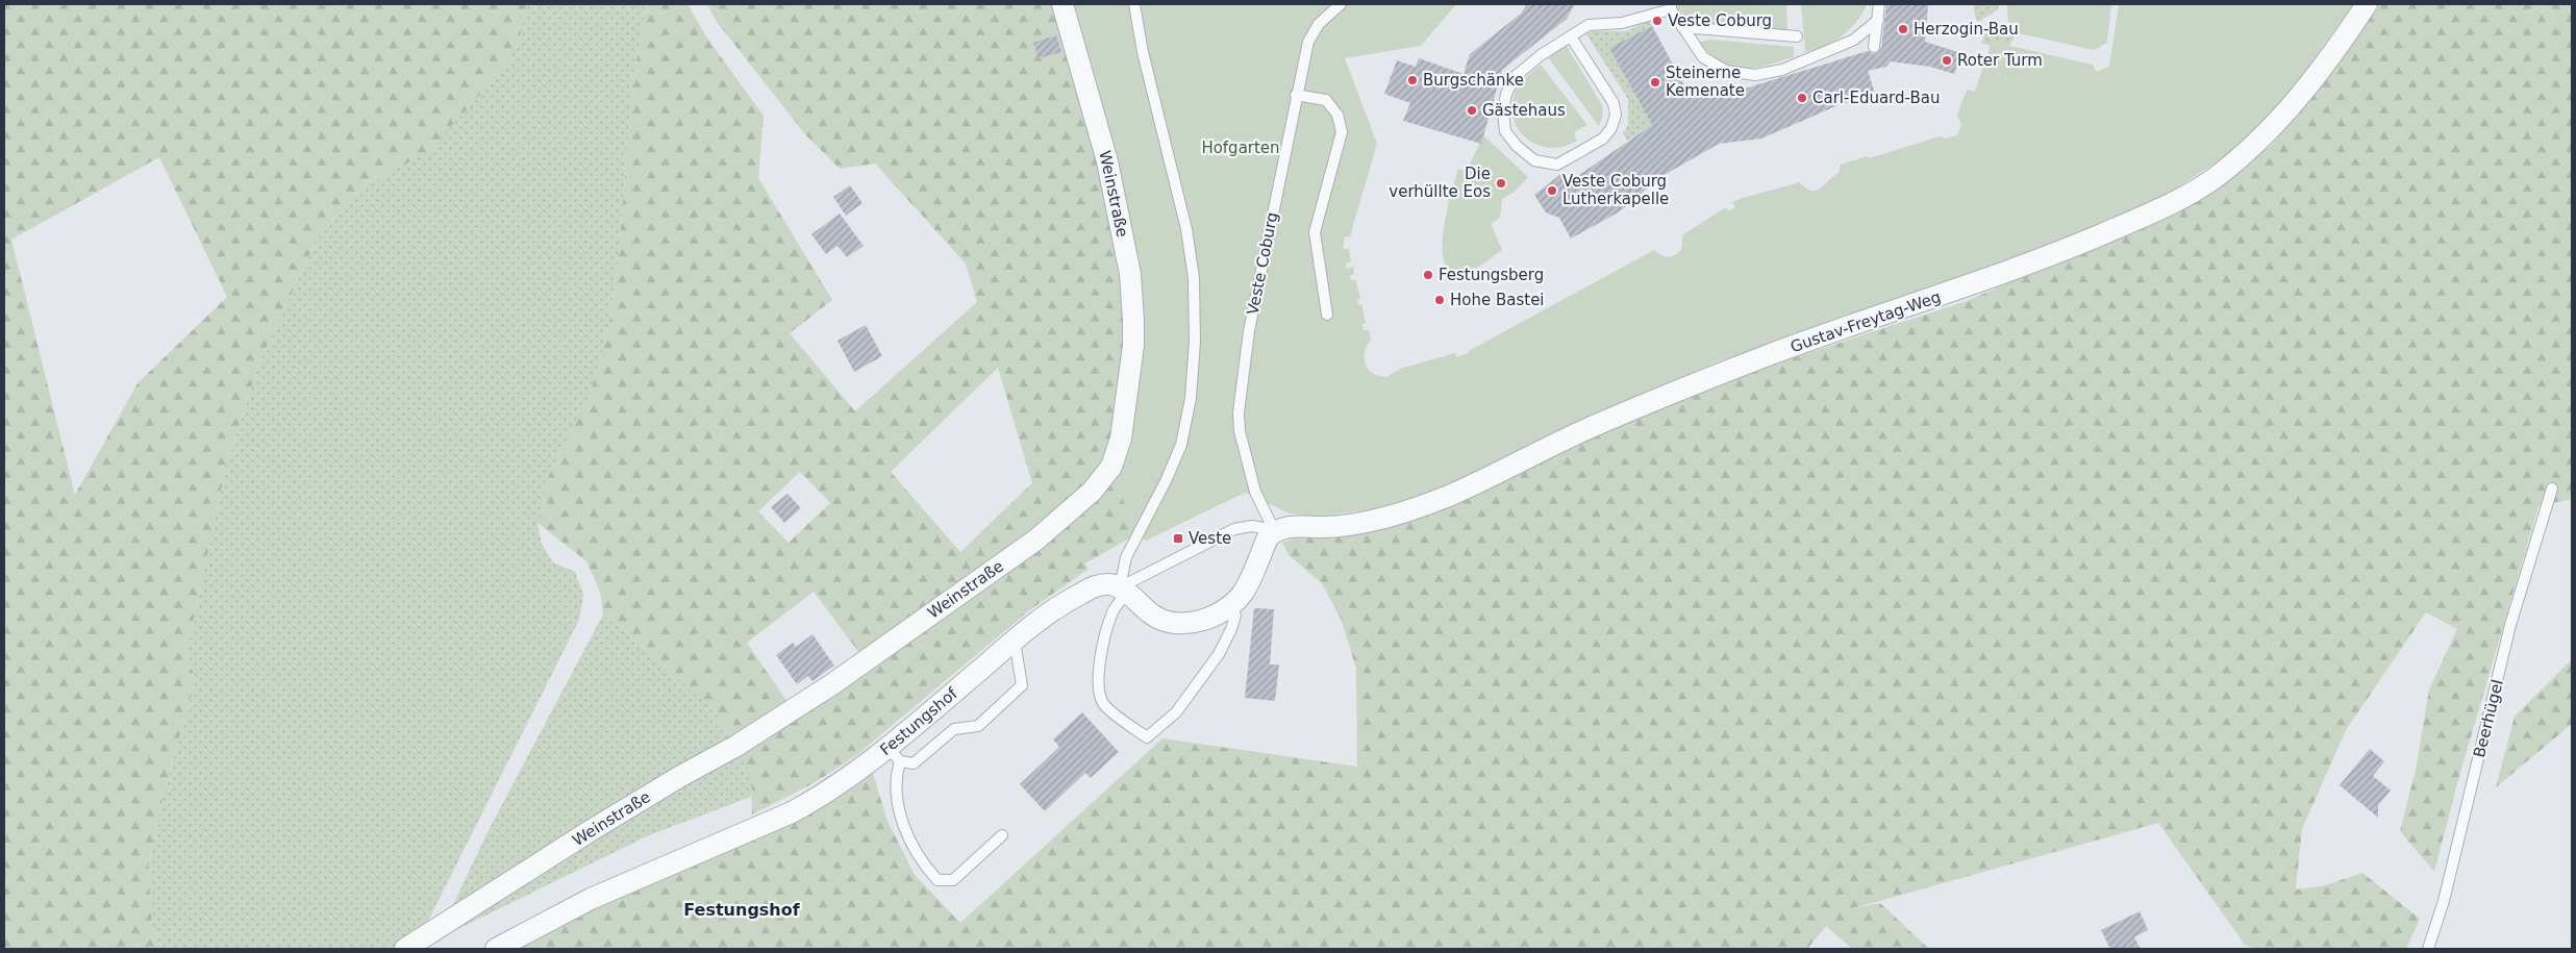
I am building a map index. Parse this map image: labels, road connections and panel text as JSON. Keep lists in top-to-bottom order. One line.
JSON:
{"streets":{"street":["Weinstraße","Gustav-Freytag-Weg","Festungshof"],"lane":["Veste Coburg","Beerhügel"]},"crossings":[["Veste Coburg","Gustav-Freytag-Weg"]],"districts":["Festungshof"],"parks":["Hofgarten"],"places":{"other":["Veste Coburg","Herzogin-Bau","Roter Turm","Burgschänke","Steinerne Kemenate","Carl-Eduard-Bau","Gästehaus","Die verhüllte Eos","Veste Coburg Lutherkapelle","Festungsberg","Hohe Bastei"],"transit":["Veste"]}}
